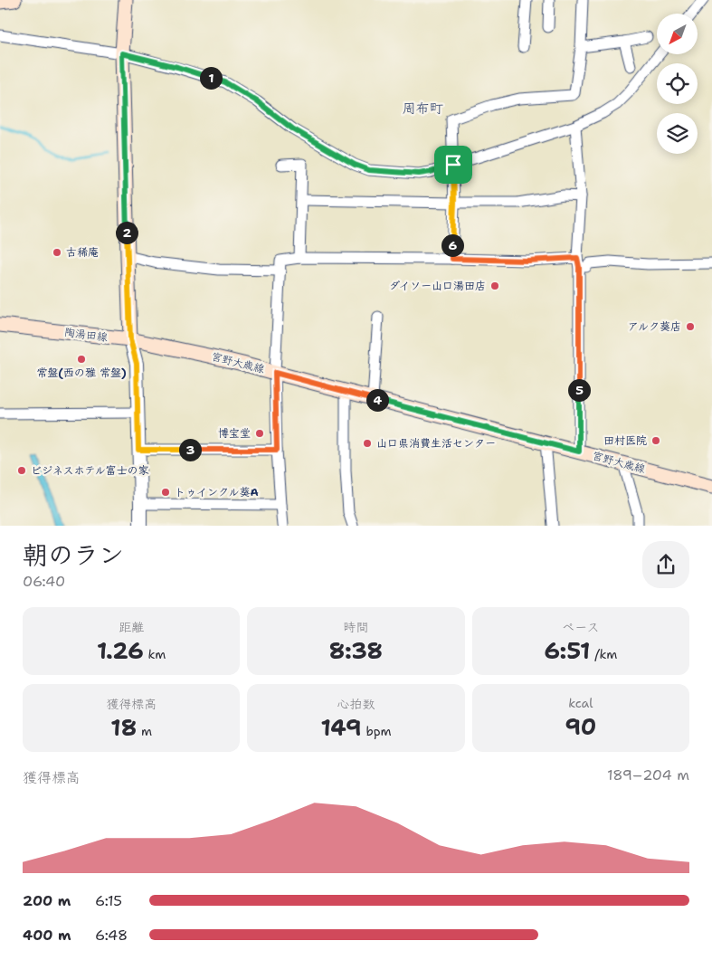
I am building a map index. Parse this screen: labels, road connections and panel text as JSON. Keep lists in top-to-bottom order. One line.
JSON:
{"streets":{"main road":["陶湯田線","宮野大歳線"]},"crossings":[["陶湯田線","宮野大歳線"]],"districts":["周布町"],"places":["古稀庵","ダイソー山口湯田店","アルク葵店","常盤(西の雅 常盤)","博宝堂","田村医院","山口県消費生活センター","ビジネスホテル富士の家","トゥインクル葵A"],"north":"bottom left","page":{"pins":["1","2","6","5","4","3"],"heading":["朝のラン","06:40"],"stats":[["距離","1.26 km"],["時間","8:38"],["ペース","6:51 /km"],["獲得標高","18 m"],["心拍数","149 bpm"],["kcal","90"]],"chart":["獲得標高","189–204 m"],"list":[{"name":"200 m","note":"6:15"},{"name":"400 m","note":"6:48"}]}}
